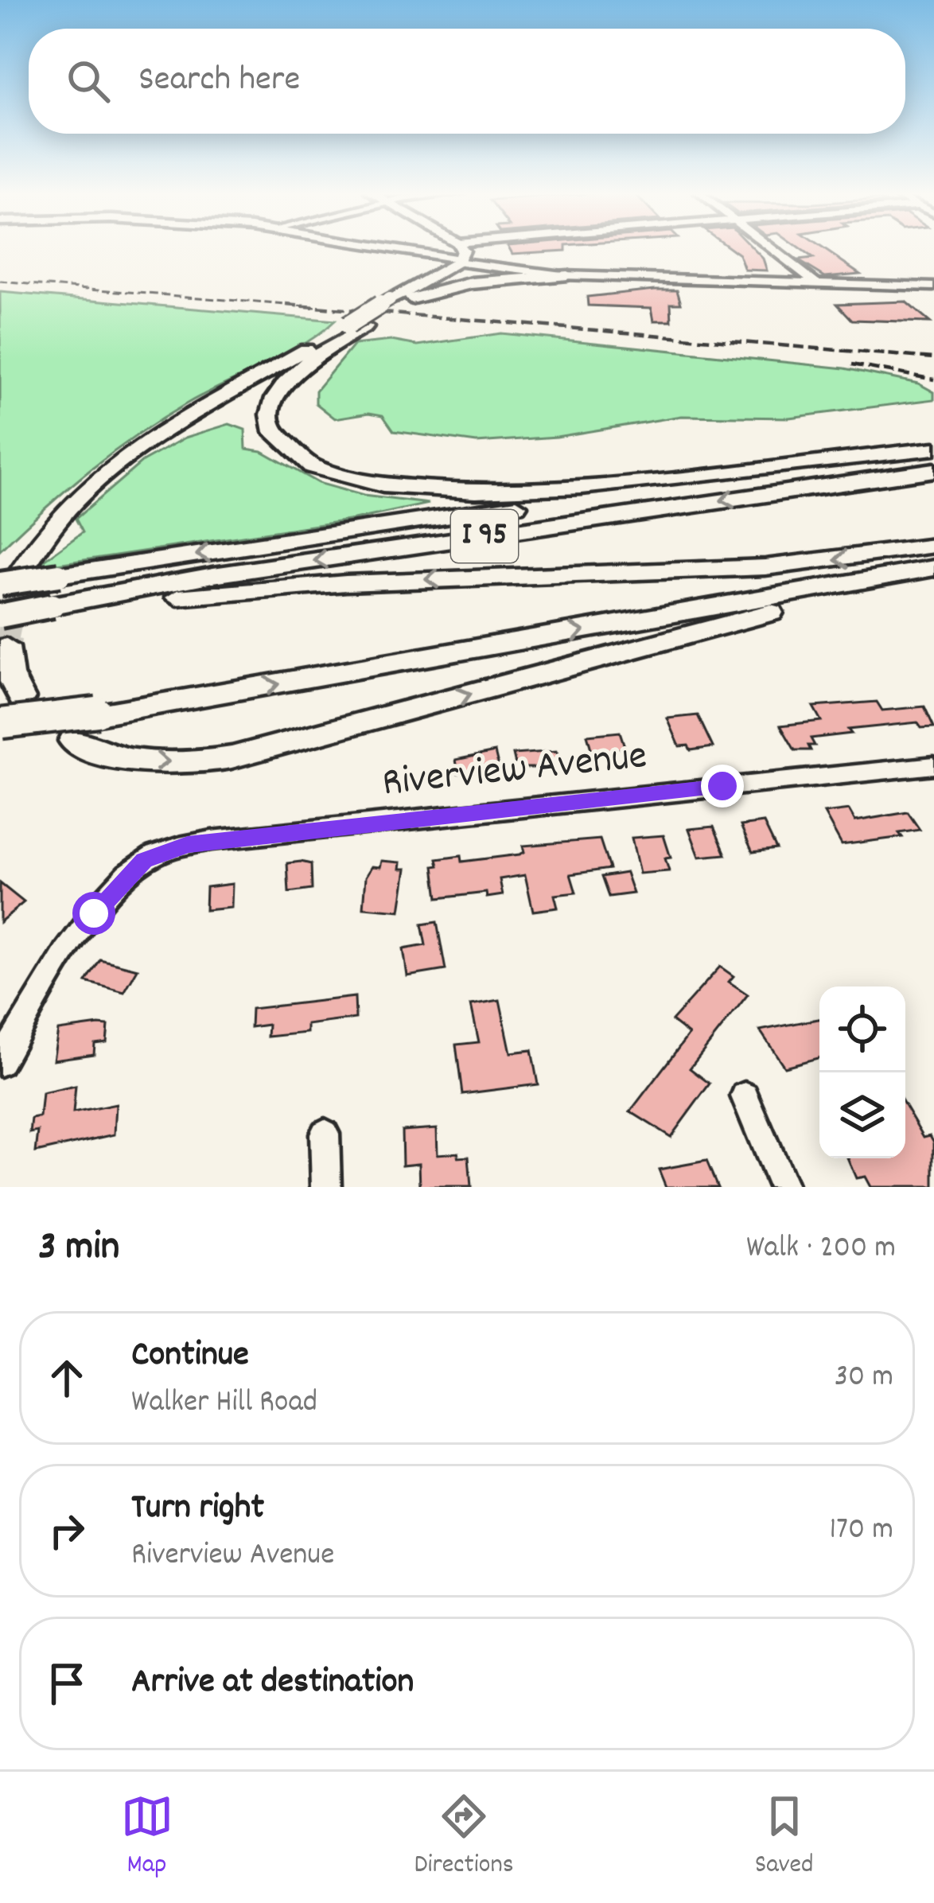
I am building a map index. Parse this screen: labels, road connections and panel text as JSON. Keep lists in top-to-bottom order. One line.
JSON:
{"streets":{"highway":["I 95"],"street":["Riverview Avenue"]},"page":{"search":"Search here","heading":["3 min","Walk · 200 m"],"list":[["Continue","Walker Hill Road","30 m"],["Turn right","Riverview Avenue","170 m"],"Arrive at destination"],"nav":["Map","Directions","Saved"]}}
